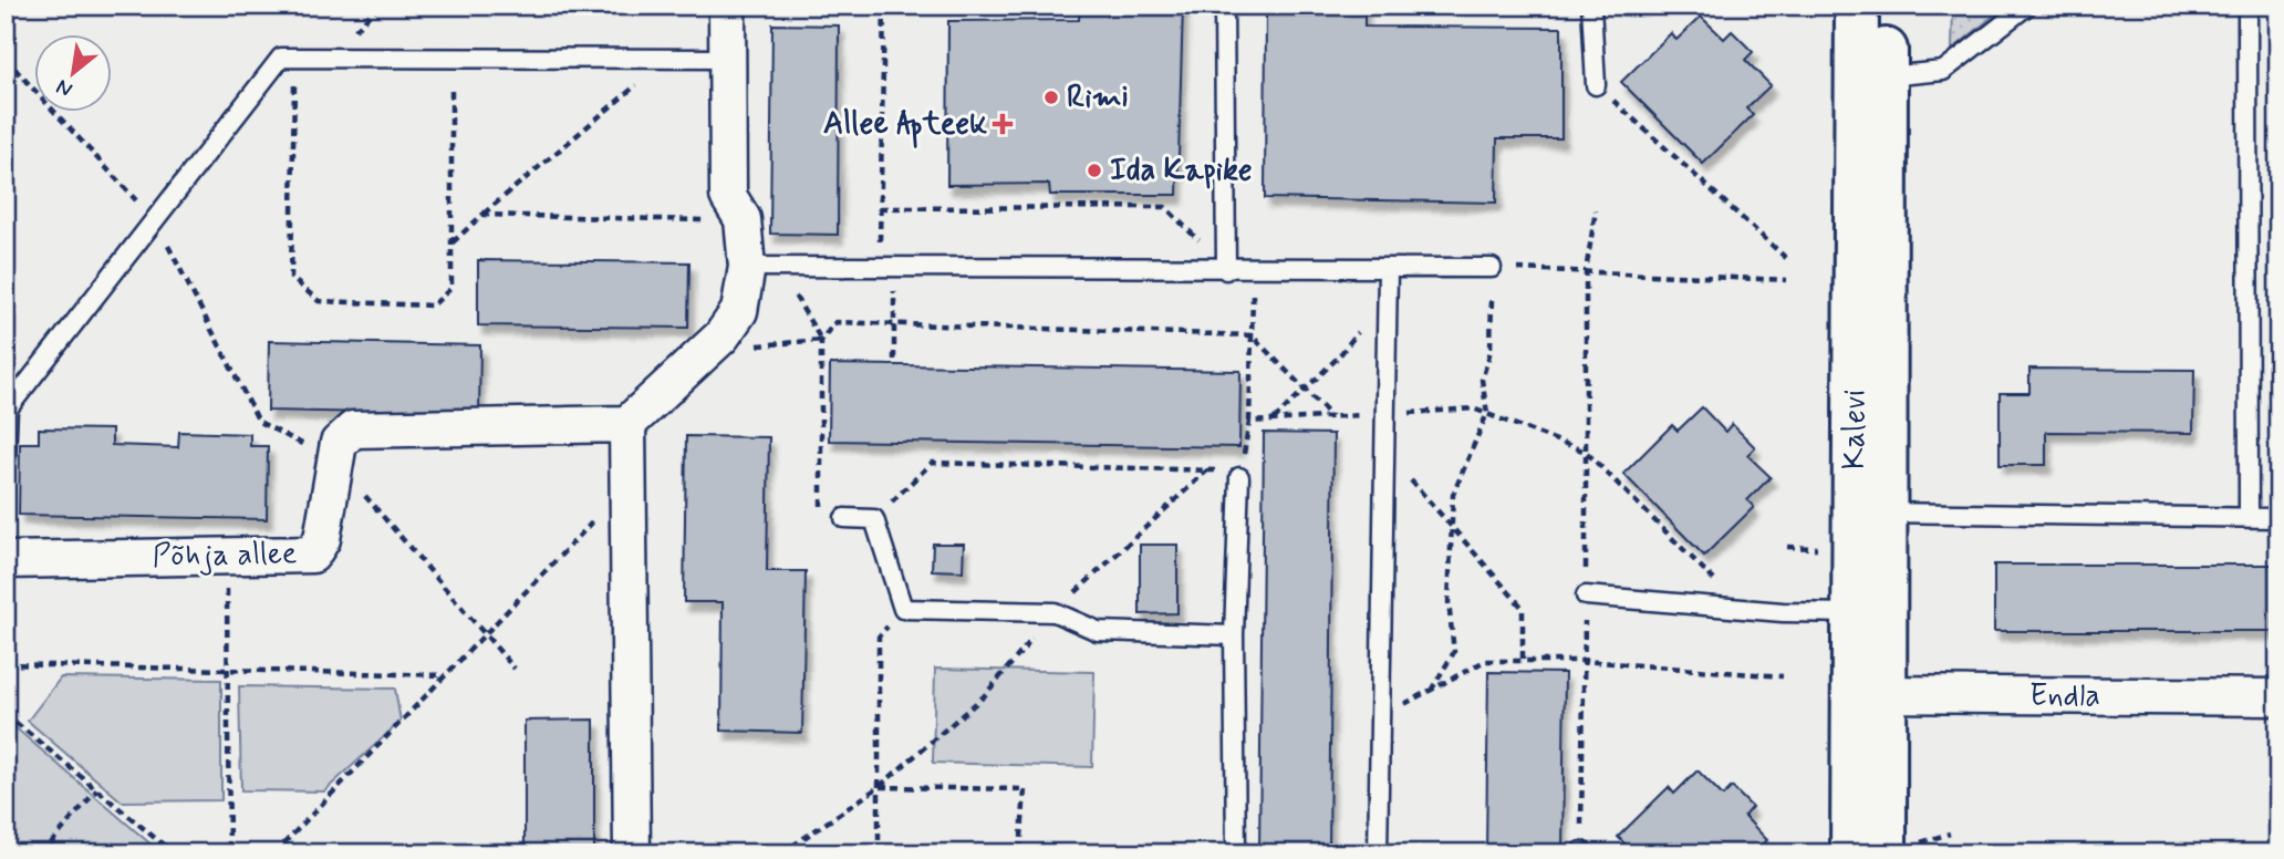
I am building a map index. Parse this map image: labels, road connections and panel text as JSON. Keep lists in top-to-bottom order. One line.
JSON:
{"streets":{"main road":["Kalevi"],"street":["Põhja allee","Endla"]},"crossings":[["Kalevi","Endla"]],"places":{"other":["Rimi","Ida Kapike"],"health":["Allee Apteek"]},"north":"bottom left"}
